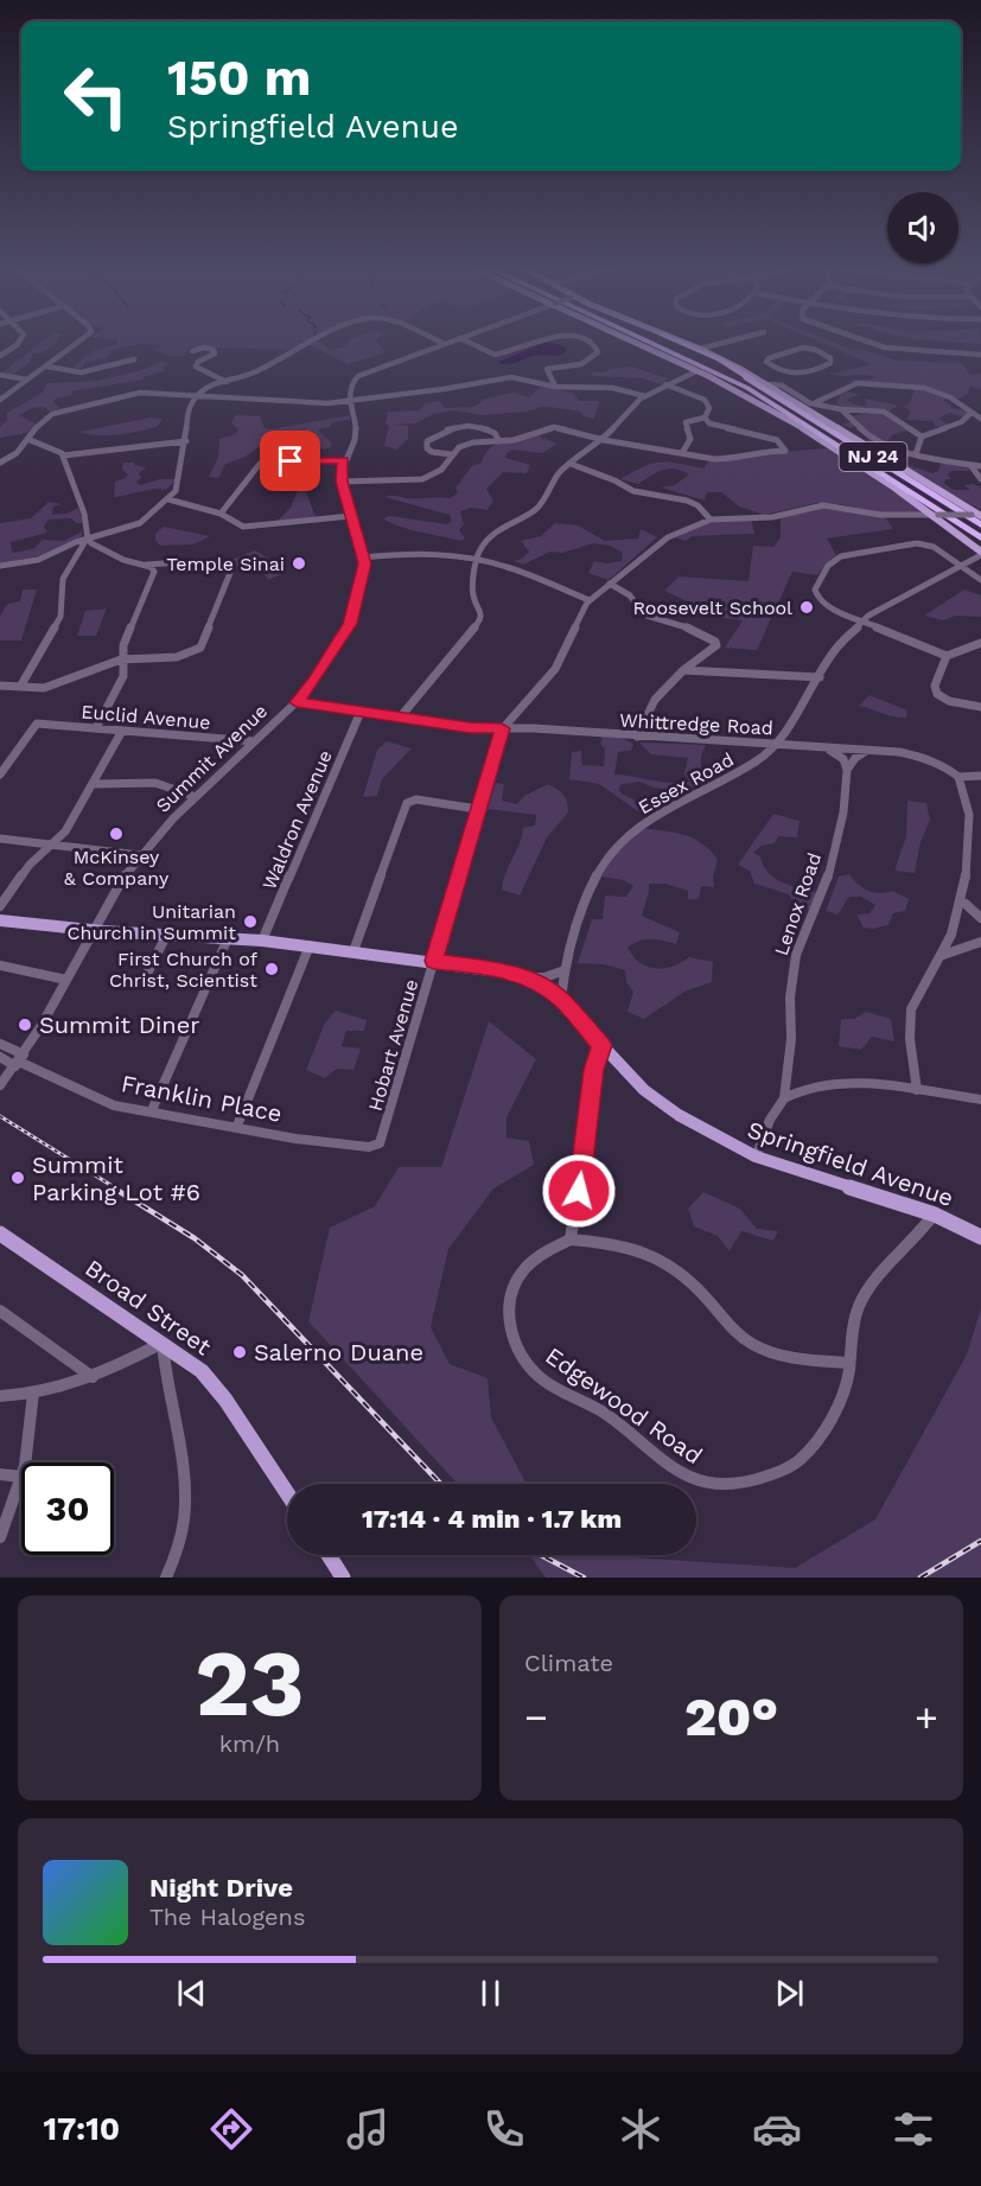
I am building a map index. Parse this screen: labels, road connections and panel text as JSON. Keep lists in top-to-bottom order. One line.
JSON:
{"streets":{"highway":["NJ 24"],"main road":["Springfield Avenue","Broad Street"],"street":["Euclid Avenue","Whittredge Road","Summit Avenue","Essex Road","Waldron Avenue","Lenox Road","Hobart Avenue","Franklin Place","Edgewood Road"]},"crossings":[["NJ 24","Hobart Avenue"],["Euclid Avenue","Summit Avenue"],["Whittredge Road","Summit Avenue"],["Whittredge Road","Essex Road"],["Whittredge Road","Waldron Avenue"],["Whittredge Road","Hobart Avenue"],["Summit Avenue","Franklin Place"],["Summit Avenue","Springfield Avenue"],["Essex Road","Springfield Avenue"],["Waldron Avenue","Springfield Avenue"],["Lenox Road","Springfield Avenue"],["Hobart Avenue","Franklin Place"],["Hobart Avenue","Springfield Avenue"],["Springfield Avenue","Edgewood Road"]],"places":["Temple Sinai","Roosevelt School","McKinsey & Company","Unitarian Church in Summit","First Church of Christ, Scientist","Summit Diner","Summit Parking Lot #6","Salerno Duane"],"page":{"turn":["150 m","Springfield Avenue"],"limit":"30","trip":"17:14 · 4 min · 1.7 km","tile":[["23","km/h"],"Climate"],"heat":["−","20°","+"],"song":["Night Drive","The Halogens"],"tabs":"17:10"}}
